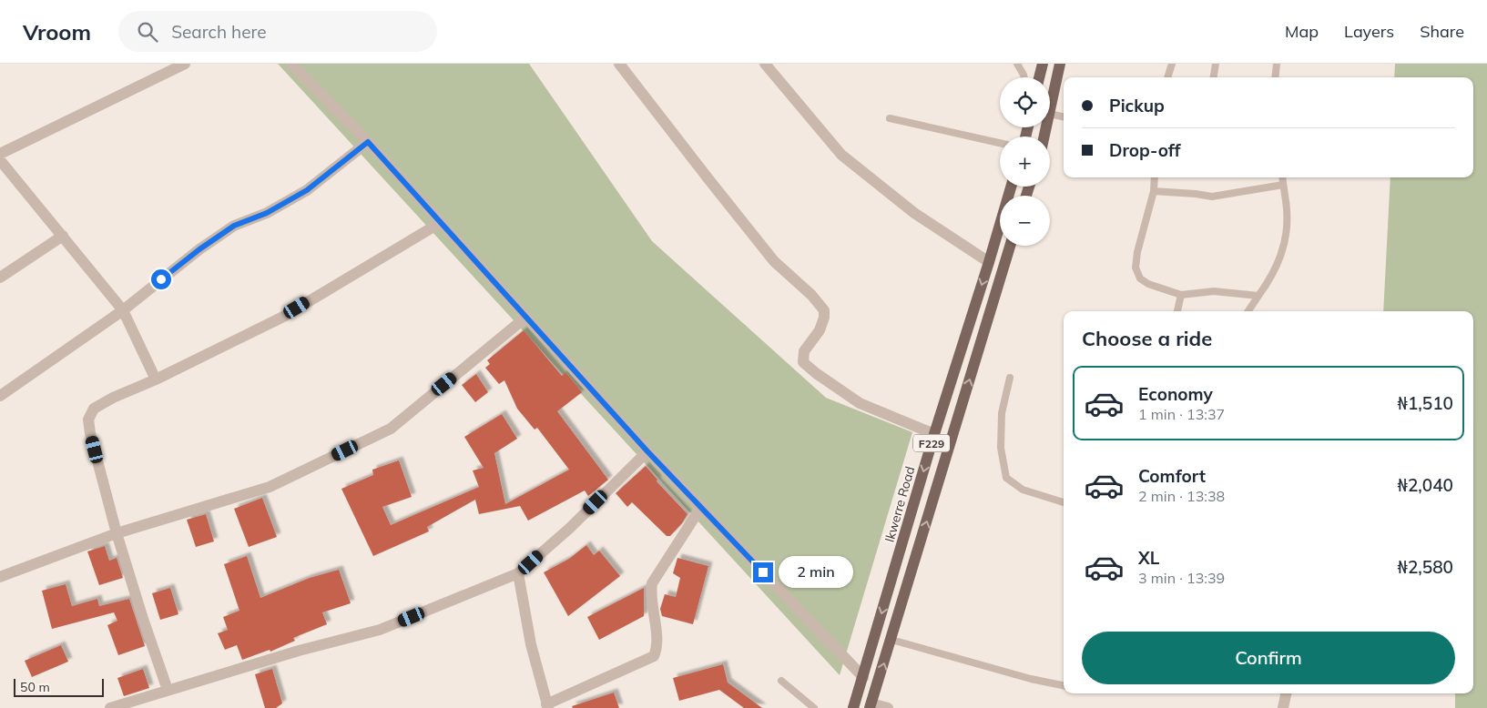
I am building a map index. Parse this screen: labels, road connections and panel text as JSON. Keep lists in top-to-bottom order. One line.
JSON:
{"streets":{"main road":["F229","Ikwerre Road"]},"scale_bar":"50 m","page":{"header":"Vroom","search":"Search here","nav":["Map","Layers","Share"],"map_buttons":["+","−"],"banner":["Pickup","Drop-off"],"heading":"Choose a ride","list":[{"name":"Economy","note":"1 min · 13:37","value":"₦1,510"},{"name":"Comfort","note":"2 min · 13:38","value":"₦2,040"},{"name":"XL","note":"3 min · 13:39","value":"₦2,580"}],"bubble":"2 min","buttons":"Confirm","scale":"50 m"}}
